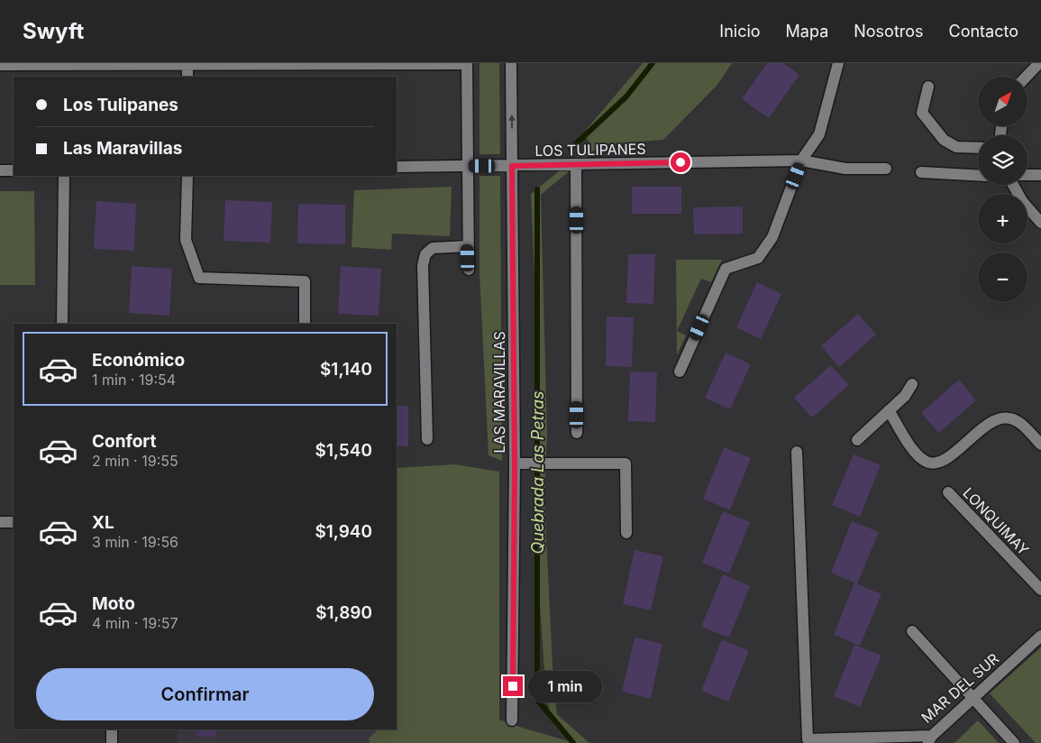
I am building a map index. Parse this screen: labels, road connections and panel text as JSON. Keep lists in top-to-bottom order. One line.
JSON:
{"streets":{"street":["LOS TULIPANES","LAS MARAVILLAS","LONQUIMAY","MAR DEL SUR"]},"crossings":[["LOS TULIPANES","LAS MARAVILLAS"]],"water":["Quebrada Las Petras"],"north":"top right","page":{"header":"Swyft","nav":["Inicio","Mapa","Nosotros","Contacto"],"map_buttons":["+","−"],"banner":["Los Tulipanes","Las Maravillas"],"list":[{"name":"Económico","note":"1 min · 19:54","value":"$1,140"},{"name":"Confort","note":"2 min · 19:55","value":"$1,540"},{"name":"XL","note":"3 min · 19:56","value":"$1,940"},{"name":"Moto","note":"4 min · 19:57","value":"$1,890"}],"buttons":"Confirmar","bubble":"1 min"}}
